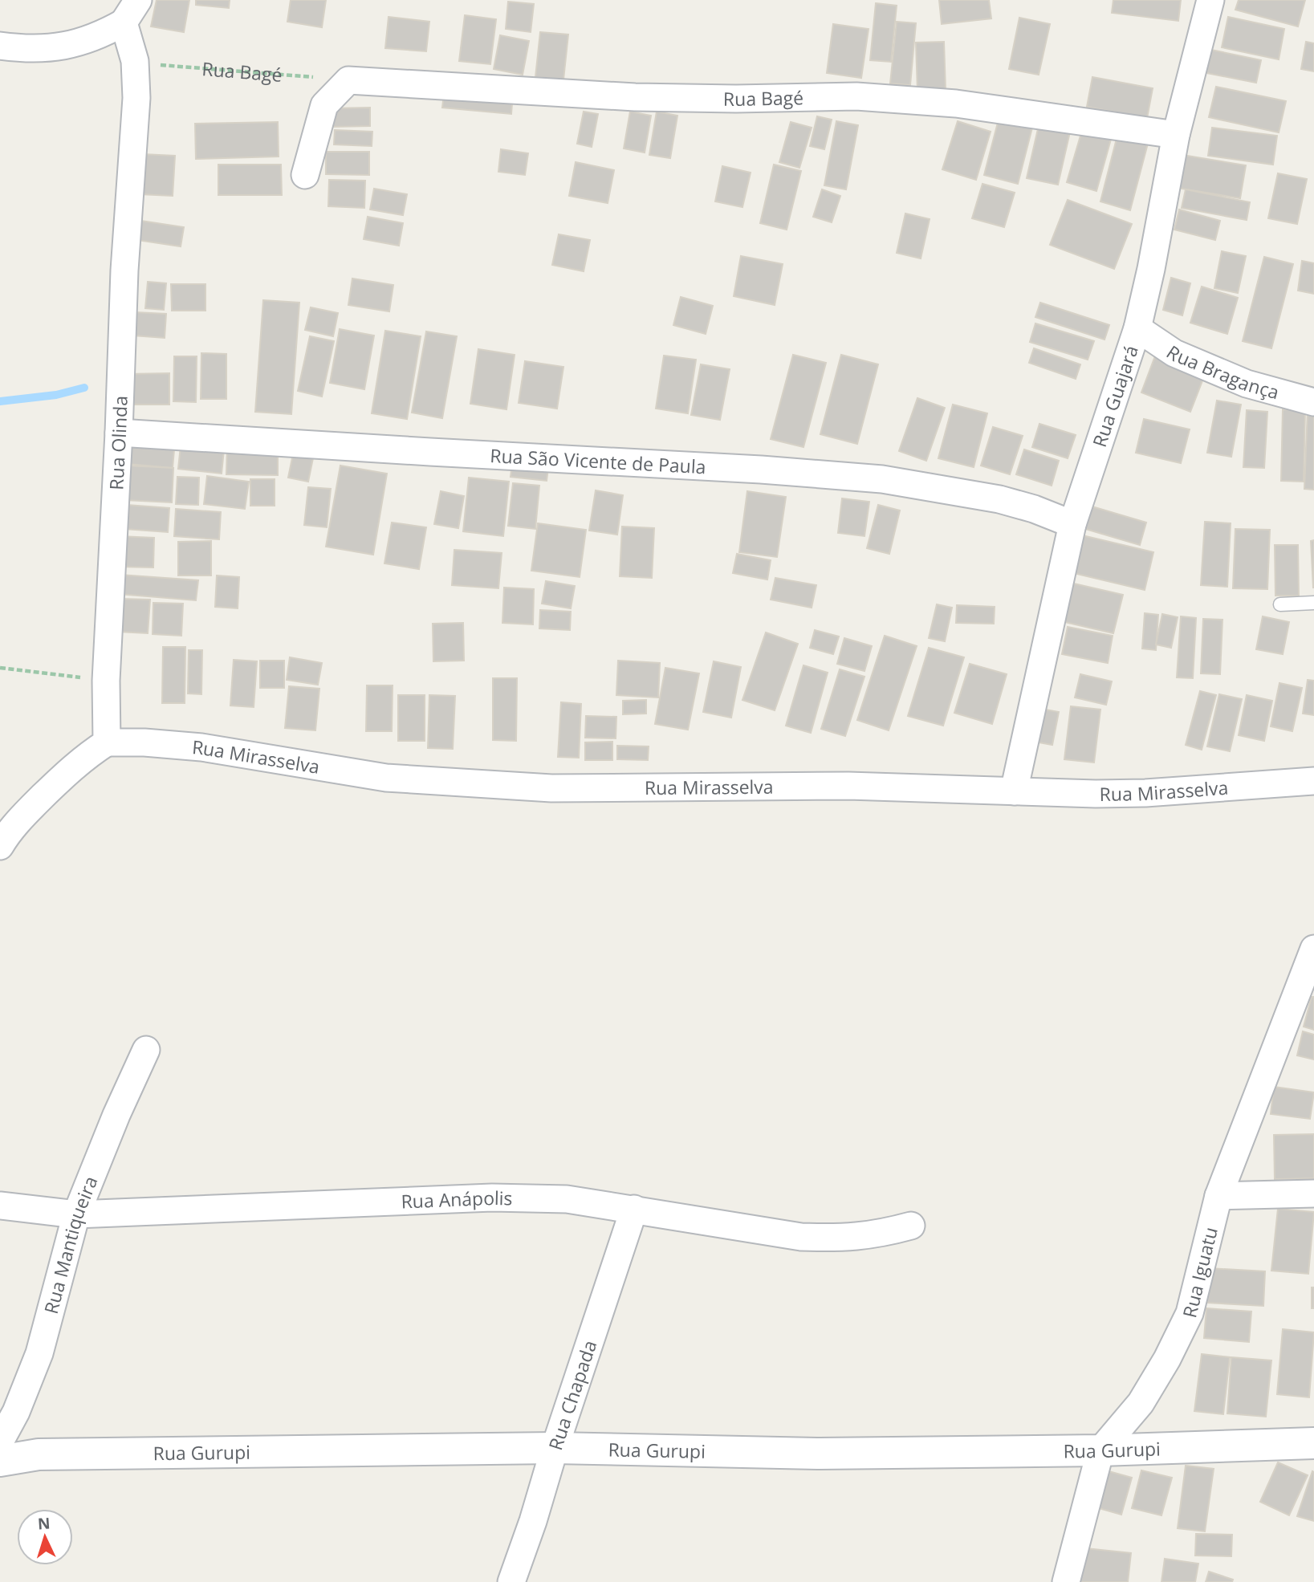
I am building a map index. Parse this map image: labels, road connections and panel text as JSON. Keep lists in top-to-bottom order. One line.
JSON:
{"streets":{"street":["Rua Bagé","Rua Bragança","Rua Guajará","Rua Olinda","Rua São Vicente de Paula","Rua Mirasselva","Rua Anápolis","Rua Mantiqueira","Rua Iguatu","Rua Chapada","Rua Gurupi"]},"crossings":[["Rua Bagé","Rua Guajará"],["Rua Bagé","Rua Olinda"],["Rua Bragança","Rua Guajará"],["Rua Guajará","Rua São Vicente de Paula"],["Rua Guajará","Rua Mirasselva"],["Rua Olinda","Rua São Vicente de Paula"],["Rua Olinda","Rua Mirasselva"],["Rua Anápolis","Rua Mantiqueira"],["Rua Anápolis","Rua Chapada"],["Rua Iguatu","Rua Gurupi"],["Rua Chapada","Rua Gurupi"]],"north":"top"}
